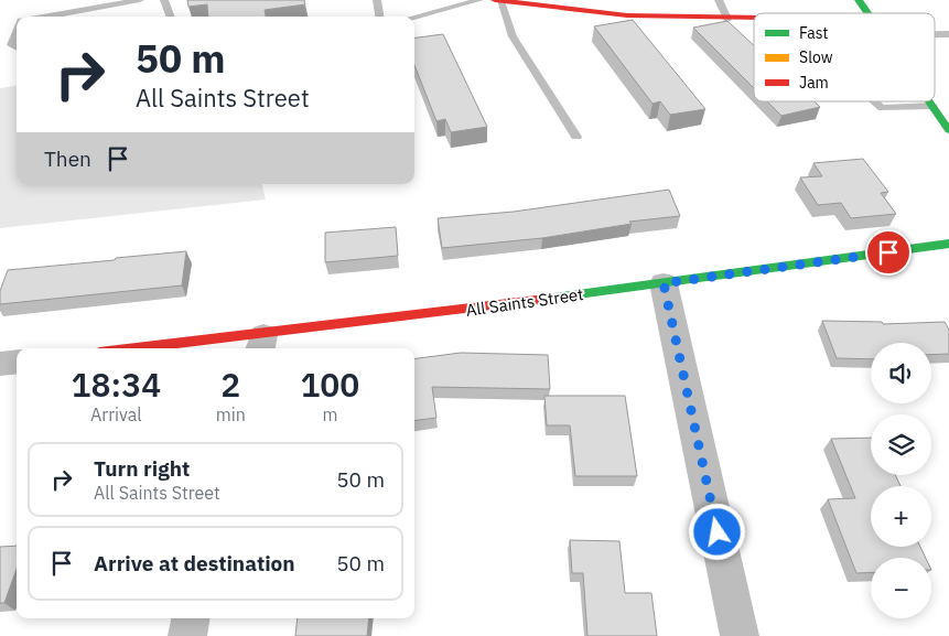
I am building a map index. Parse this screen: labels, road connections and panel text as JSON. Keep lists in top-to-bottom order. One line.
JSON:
{"streets":{"street":["All Saints Street"]},"legend":["Fast","Slow","Jam"],"page":{"turn":["50 m","All Saints Street"],"then":"Then","map_buttons":["+","−"],"eta":["18:34","Arrival","2","min","100","m"],"list":[{"name":"Turn right","note":"All Saints Street","value":"50 m"},{"name":"Arrive at destination","value":"50 m"}]}}
